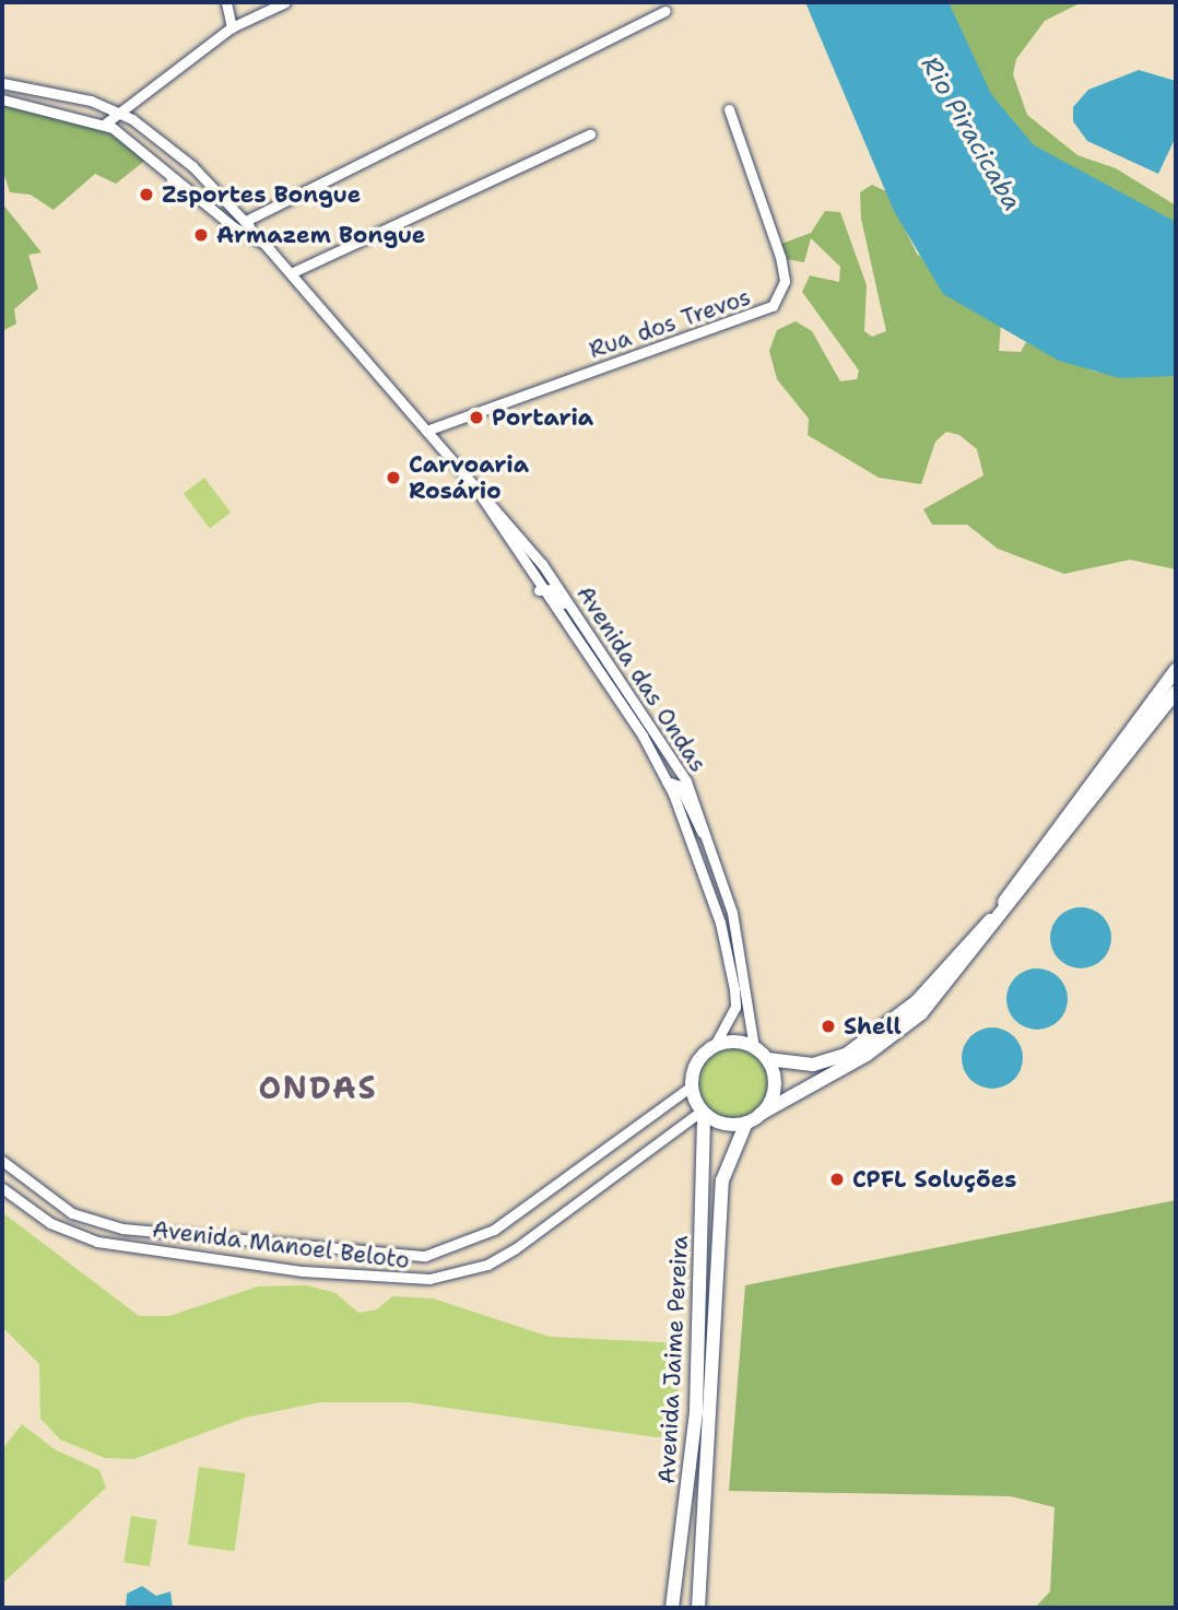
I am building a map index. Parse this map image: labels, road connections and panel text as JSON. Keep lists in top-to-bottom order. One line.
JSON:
{"streets":{"main road":["Avenida Jaime Pereira"],"street":["Rua dos Trevos","Avenida das Ondas","Avenida Manoel Beloto"]},"crossings":[["Rua dos Trevos","Avenida das Ondas"],["Avenida das Ondas","Avenida Manoel Beloto"],["Avenida das Ondas","Avenida Jaime Pereira"],["Avenida Manoel Beloto","Avenida Jaime Pereira"]],"districts":["ONDAS"],"water":["Rio Piracicaba"],"places":["Zsportes Bongue","Armazem Bongue","Portaria","Carvoaria Rosário","Shell","CPFL Soluções"]}
